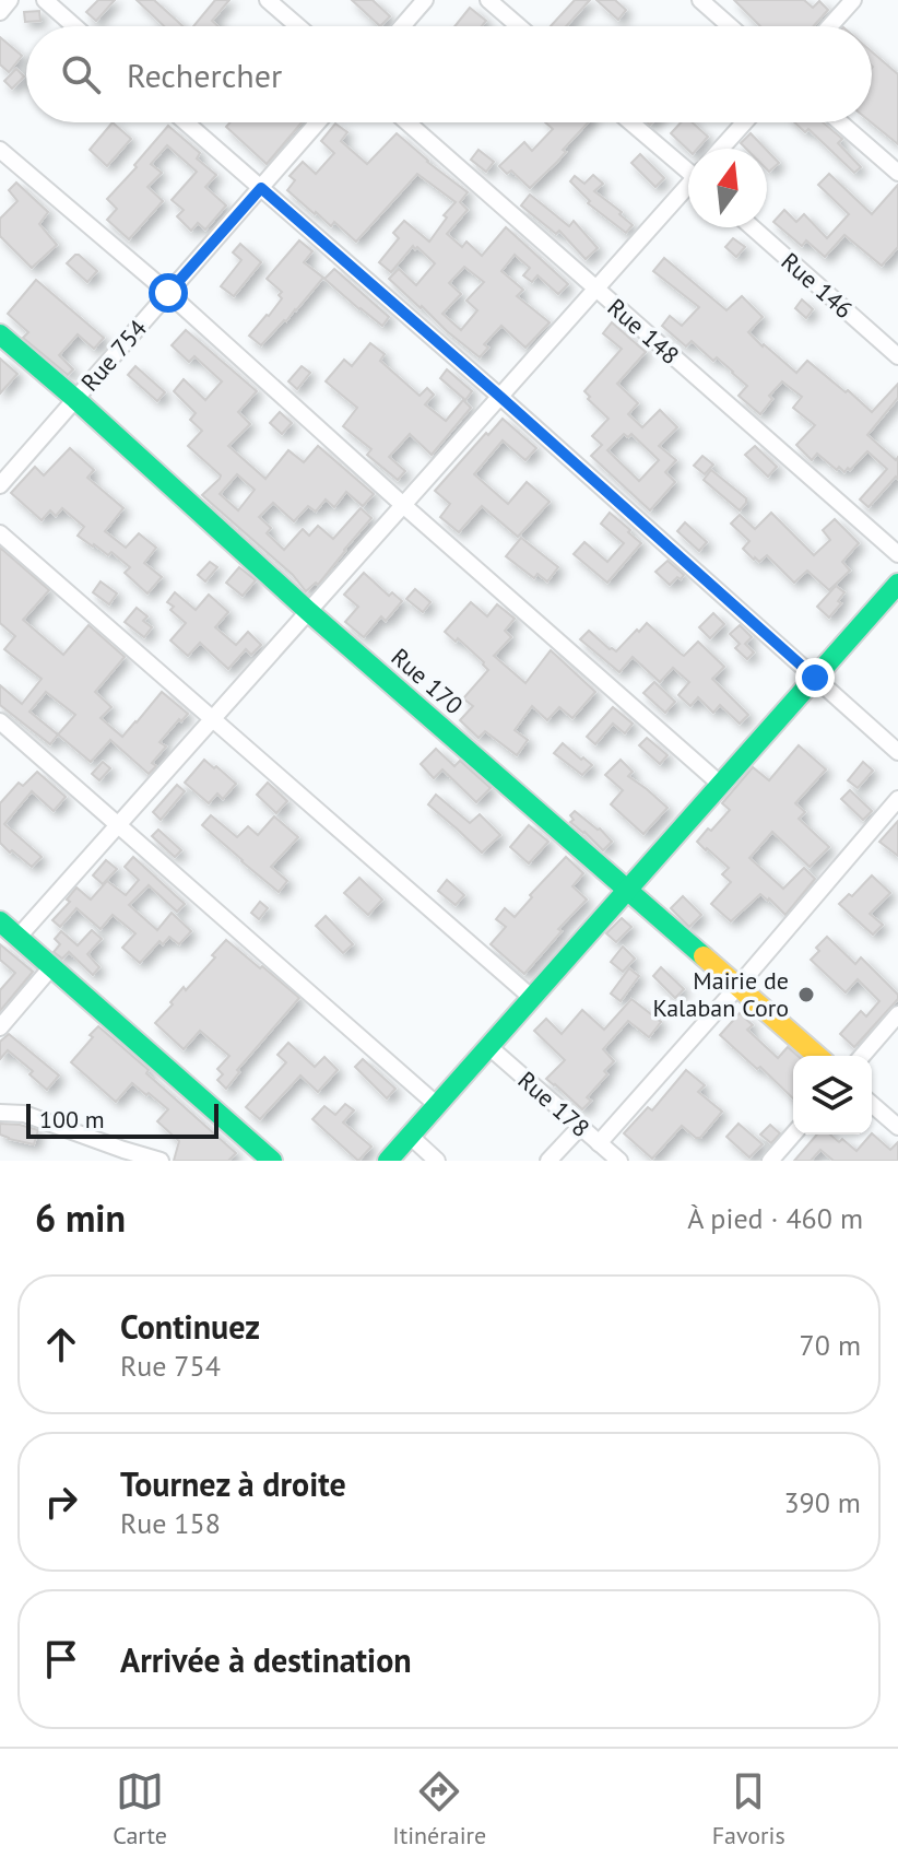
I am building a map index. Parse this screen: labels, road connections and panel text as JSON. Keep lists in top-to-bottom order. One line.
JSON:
{"streets":{"street":["Rue 146","Rue 148","Rue 754","Rue 170","Rue 178"]},"crossings":[["Rue 754","Rue 170"]],"places":["Mairie de Kalaban Coro"],"scale_bar":"100 m","north":"top","page":{"search":"Rechercher","scale":"100 m","heading":["6 min","À pied · 460 m"],"list":[["Continuez","Rue 754","70 m"],["Tournez à droite","Rue 158","390 m"],"Arrivée à destination"],"nav":["Carte","Itinéraire","Favoris"]}}
